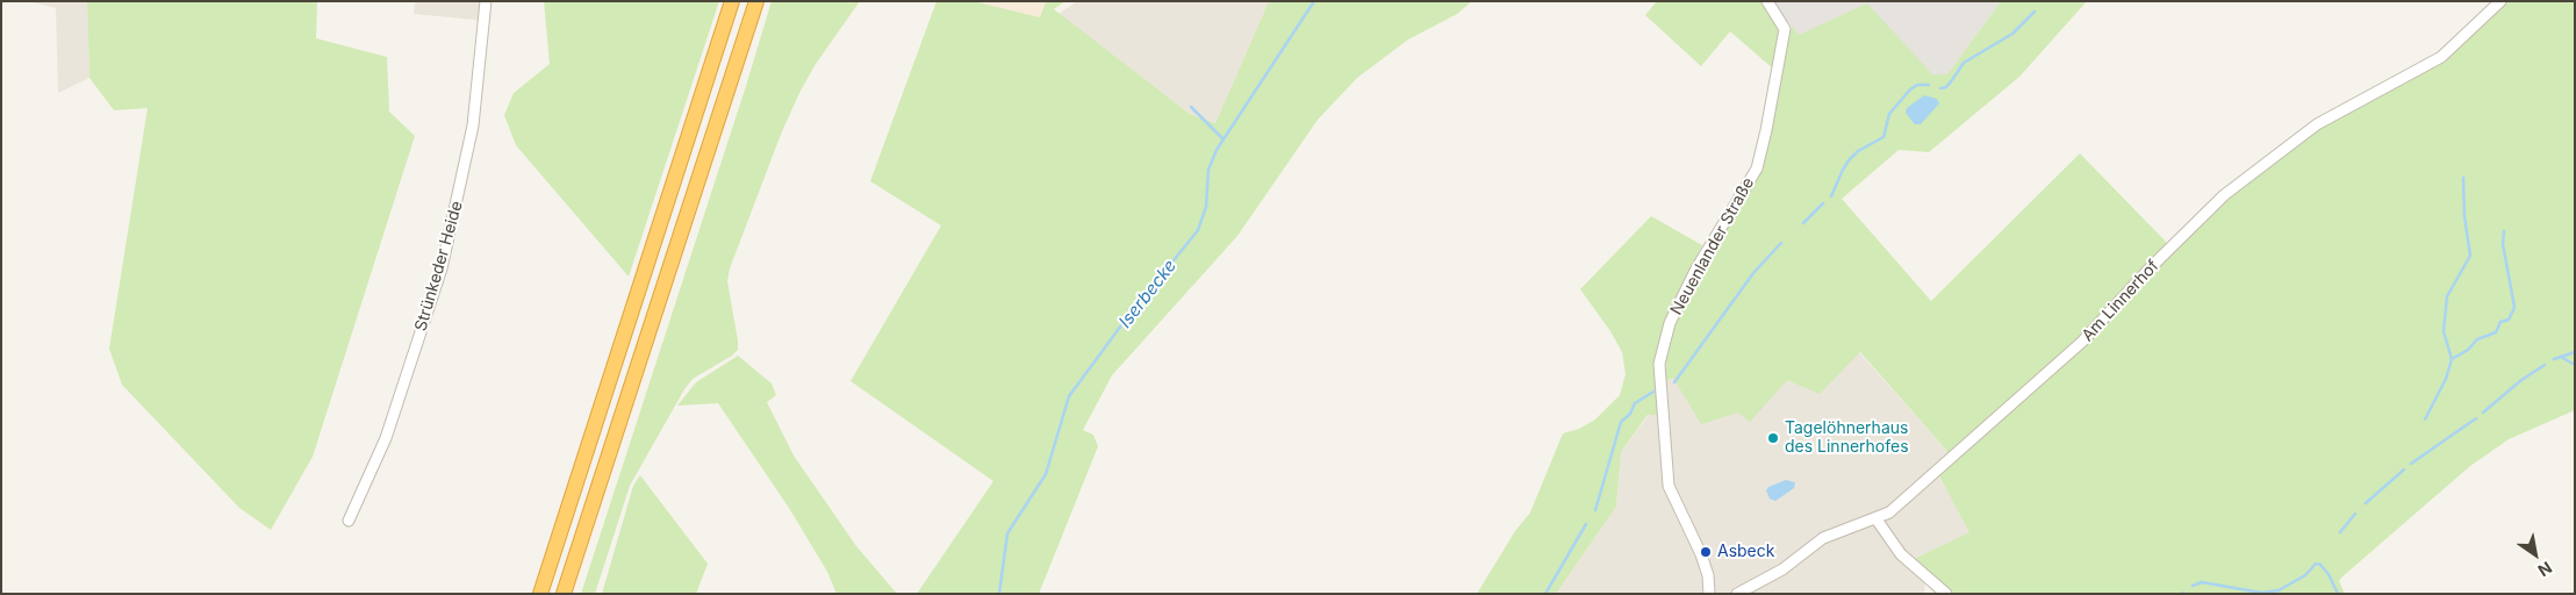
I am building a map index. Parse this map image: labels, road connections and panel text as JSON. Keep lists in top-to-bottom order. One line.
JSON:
{"streets":{"street":["Neuenlander Straße","Strünkeder Heide","Am Linnerhof"]},"water":["Iserbecke"],"places":["Tagelöhnerhaus des Linnerhofes","Asbeck"],"north":"bottom right"}
